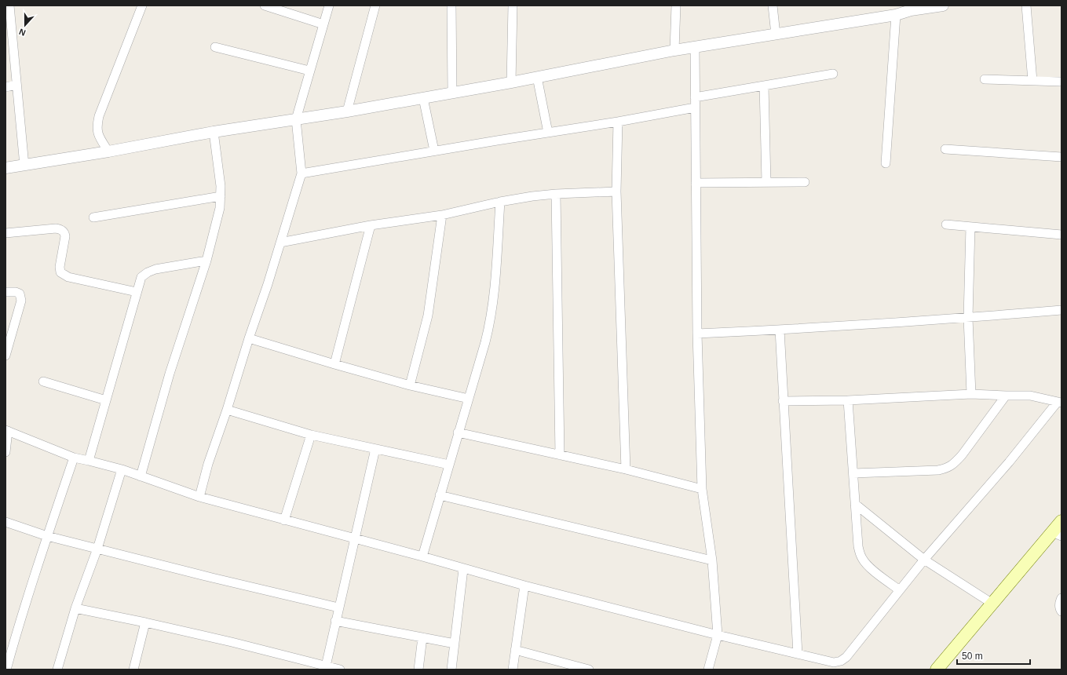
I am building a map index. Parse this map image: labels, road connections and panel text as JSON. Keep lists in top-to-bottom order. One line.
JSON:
{"scale_bar":"50 m","north":"bottom"}
